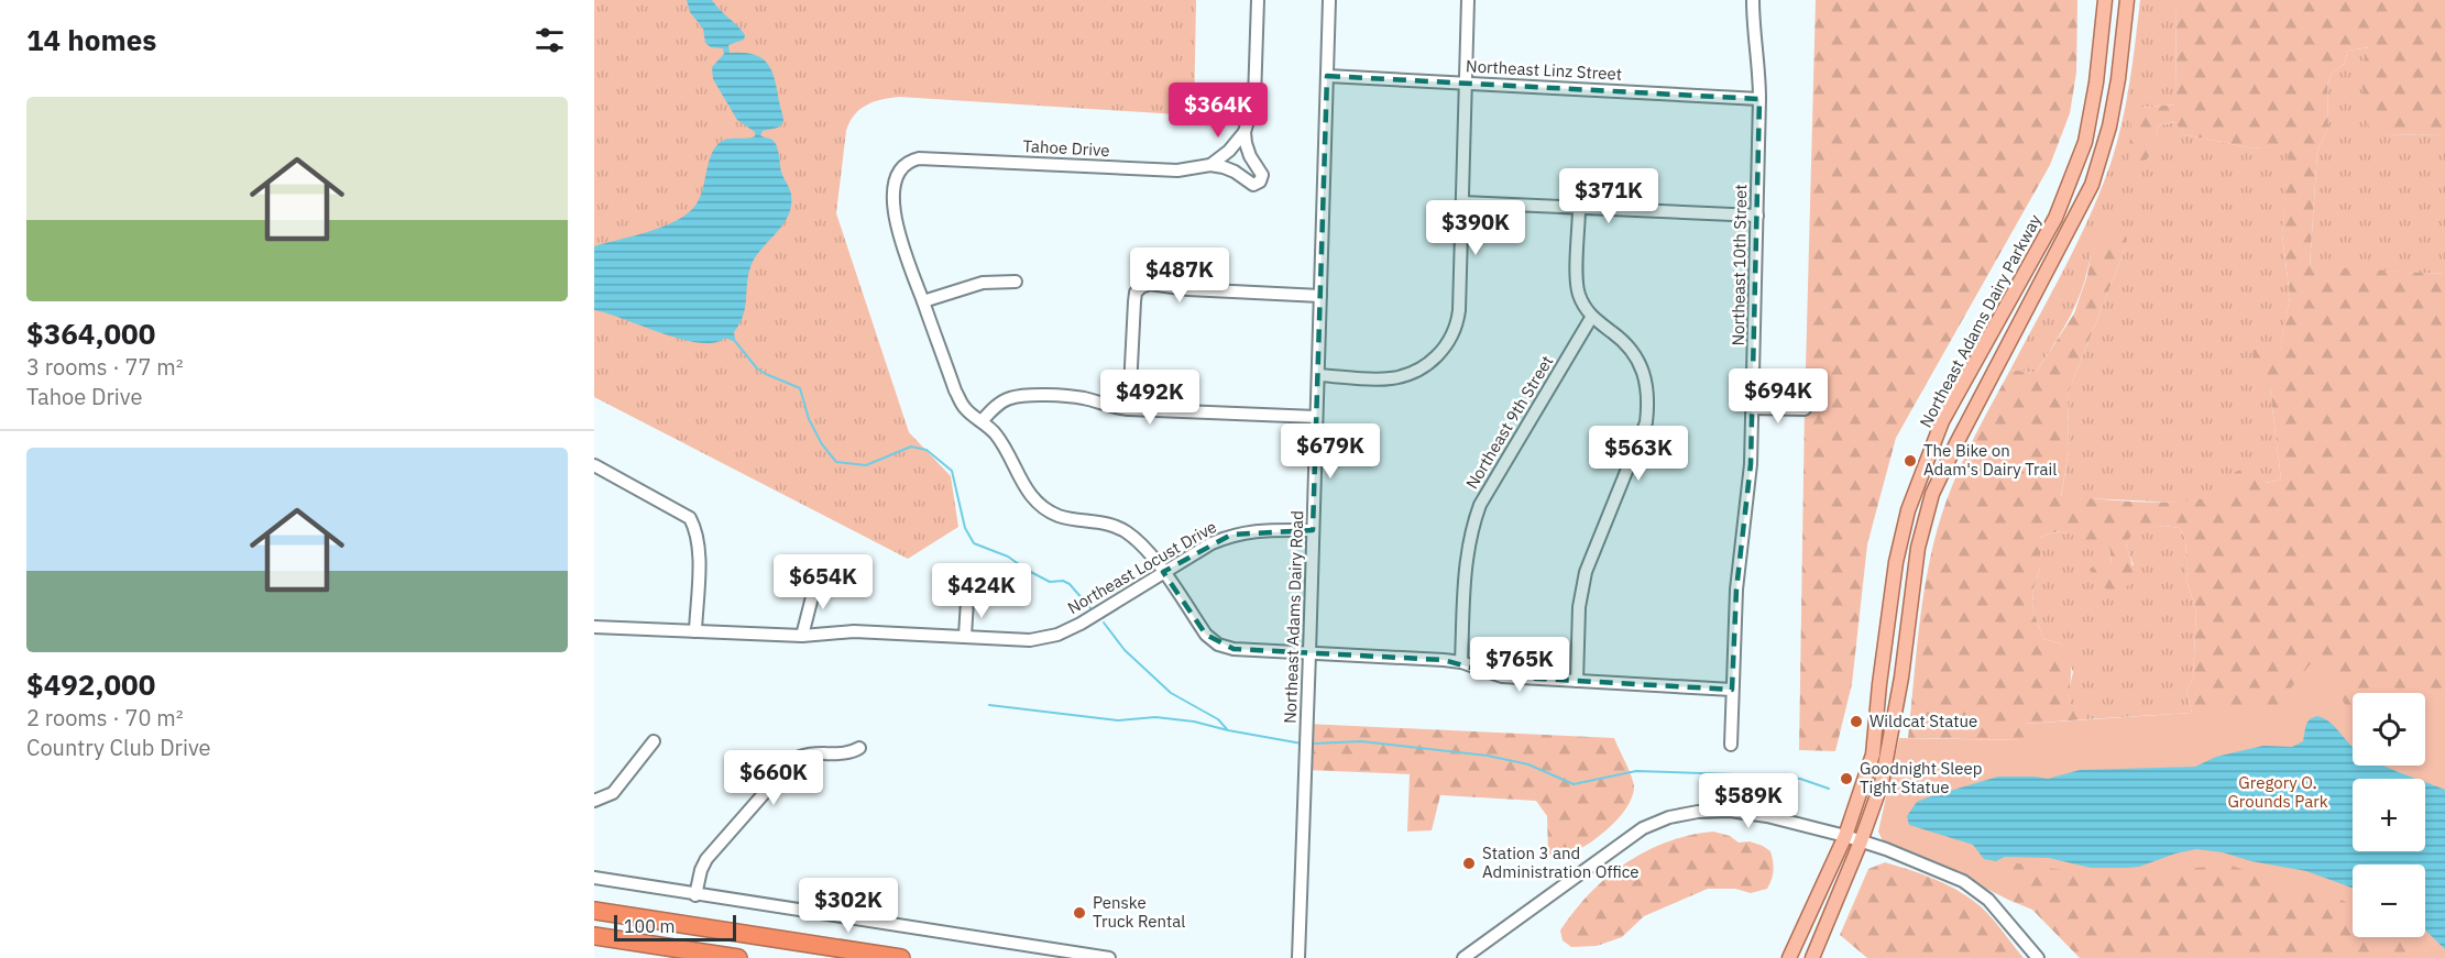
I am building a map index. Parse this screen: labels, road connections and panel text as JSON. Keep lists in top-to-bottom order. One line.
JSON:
{"streets":{"main road":["Northeast Adams Dairy Parkway"],"street":["Northeast Linz Street","Tahoe Drive","Northeast 10th Street","Northeast 9th Street","Northeast Locust Drive","Northeast Adams Dairy Road"]},"crossings":[["Northeast Linz Street","Northeast 10th Street"],["Northeast Linz Street","Northeast Adams Dairy Road"],["Northeast Locust Drive","Northeast Adams Dairy Road"]],"parks":["Gregory O. Grounds Park"],"places":["The Bike on Adam's Dairy Trail","Wildcat Statue","Goodnight Sleep Tight Statue","Station 3 and Administration Office","Penske Truck Rental"],"scale_bar":"100 m","page":{"heading":"14 homes","list":[{"name":"$364,000","note":"3 rooms · 77 m² · Tahoe Drive"},{"name":"$492,000","note":"2 rooms · 70 m² · Country Club Drive"}],"price":["$364K","$371K","$390K","$487K","$694K","$492K","$679K","$563K","$654K","$424K","$765K","$660K","$589K","$302K"],"map_buttons":["+","−"],"scale":"100 m"}}
